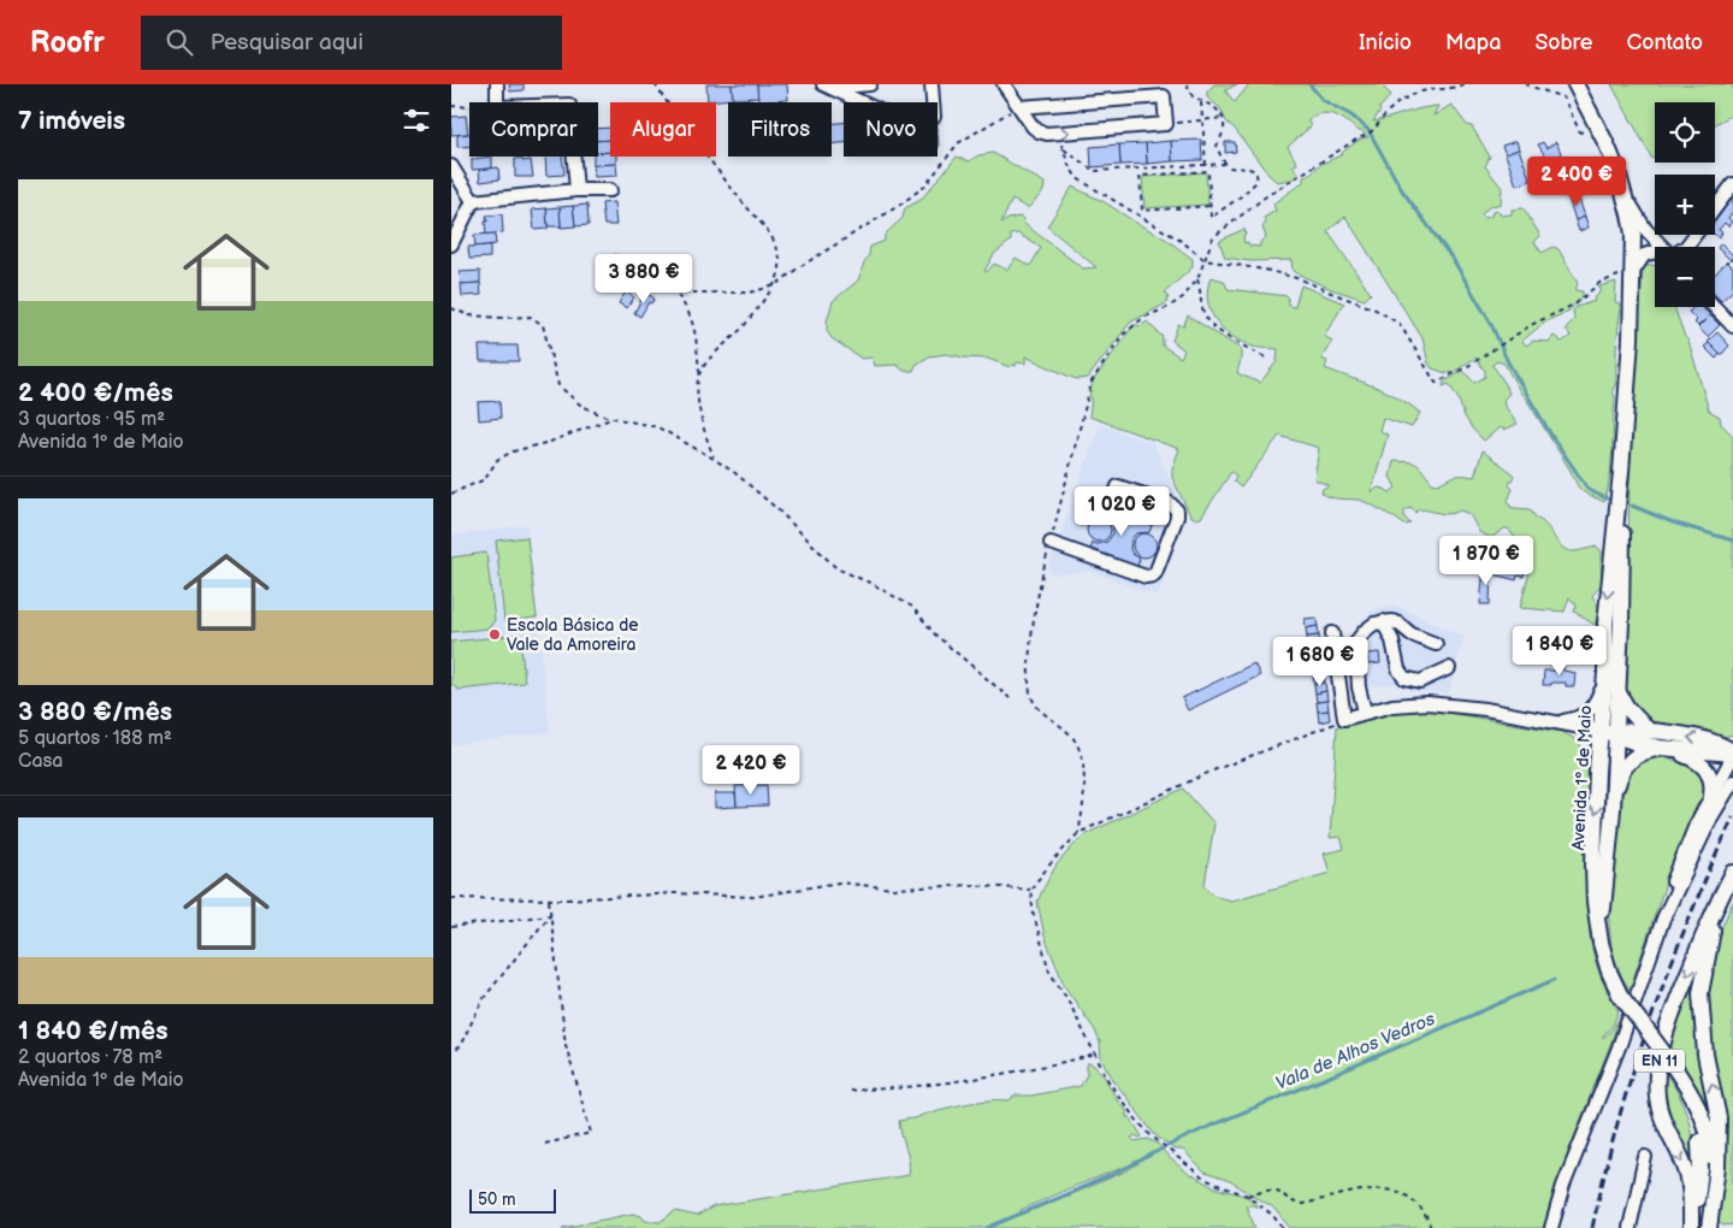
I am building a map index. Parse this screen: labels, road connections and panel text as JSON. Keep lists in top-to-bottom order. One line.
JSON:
{"streets":{"main road":["Avenida 1º de Maio","EN 11"]},"water":["Vala de Alhos Vedros"],"places":["Escola Básica de Vale da Amoreira"],"scale_bar":"50 m","page":{"header":"Roofr","search":"Pesquisar aqui","nav":["Início","Mapa","Sobre","Contato"],"heading":"7 imóveis","map_buttons":["+","−"],"chip":["Comprar","Alugar","Filtros","Novo"],"list":[{"name":"2 400 €/mês","note":"3 quartos · 95 m² · Avenida 1º de Maio"},{"name":"3 880 €/mês","note":"5 quartos · 188 m² · Casa"},{"name":"1 840 €/mês","note":"2 quartos · 78 m² · Avenida 1º de Maio"}],"price":["2 400 €","3 880 €","1 020 €","1 870 €","1 840 €","1 680 €","2 420 €"],"scale":"50 m"}}
